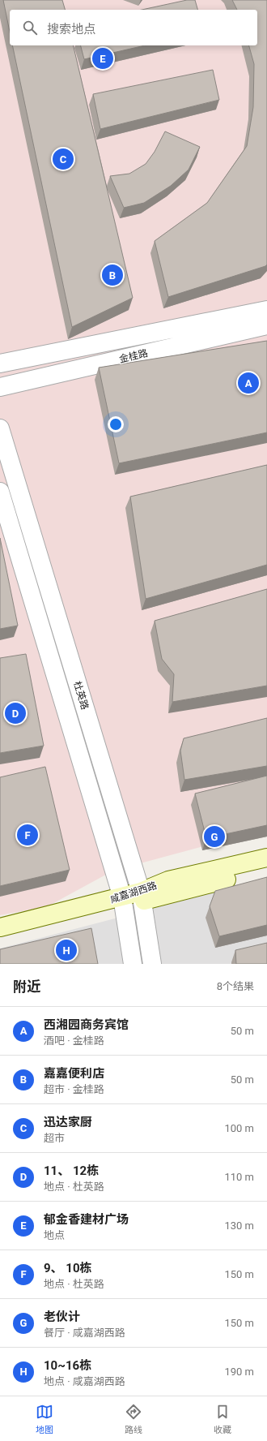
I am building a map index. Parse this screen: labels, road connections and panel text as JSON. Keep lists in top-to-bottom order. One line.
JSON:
{"streets":{"main road":["咸嘉湖西路"],"street":["金桂路","杜英路"]},"crossings":[["杜英路","咸嘉湖西路"]],"page":{"search":"搜索地点","pins":["E","C","B","A","D","F","G","H"],"heading":["附近","8个结果"],"list":[{"mark":"A","name":"西湘园商务宾馆","note":"酒吧 · 金桂路","value":"50 m"},{"mark":"B","name":"嘉嘉便利店","note":"超市 · 金桂路","value":"50 m"},{"mark":"C","name":"迅达家厨","note":"超市","value":"100 m"},{"mark":"D","name":"11、 12栋","note":"地点 · 杜英路","value":"110 m"},{"mark":"E","name":"郁金香建材广场","note":"地点","value":"130 m"},{"mark":"F","name":"9、 10栋","note":"地点 · 杜英路","value":"150 m"},{"mark":"G","name":"老伙计","note":"餐厅 · 咸嘉湖西路","value":"150 m"},{"mark":"H","name":"10~16栋","note":"地点 · 咸嘉湖西路","value":"190 m"}],"nav":["地图","路线","收藏"]}}
